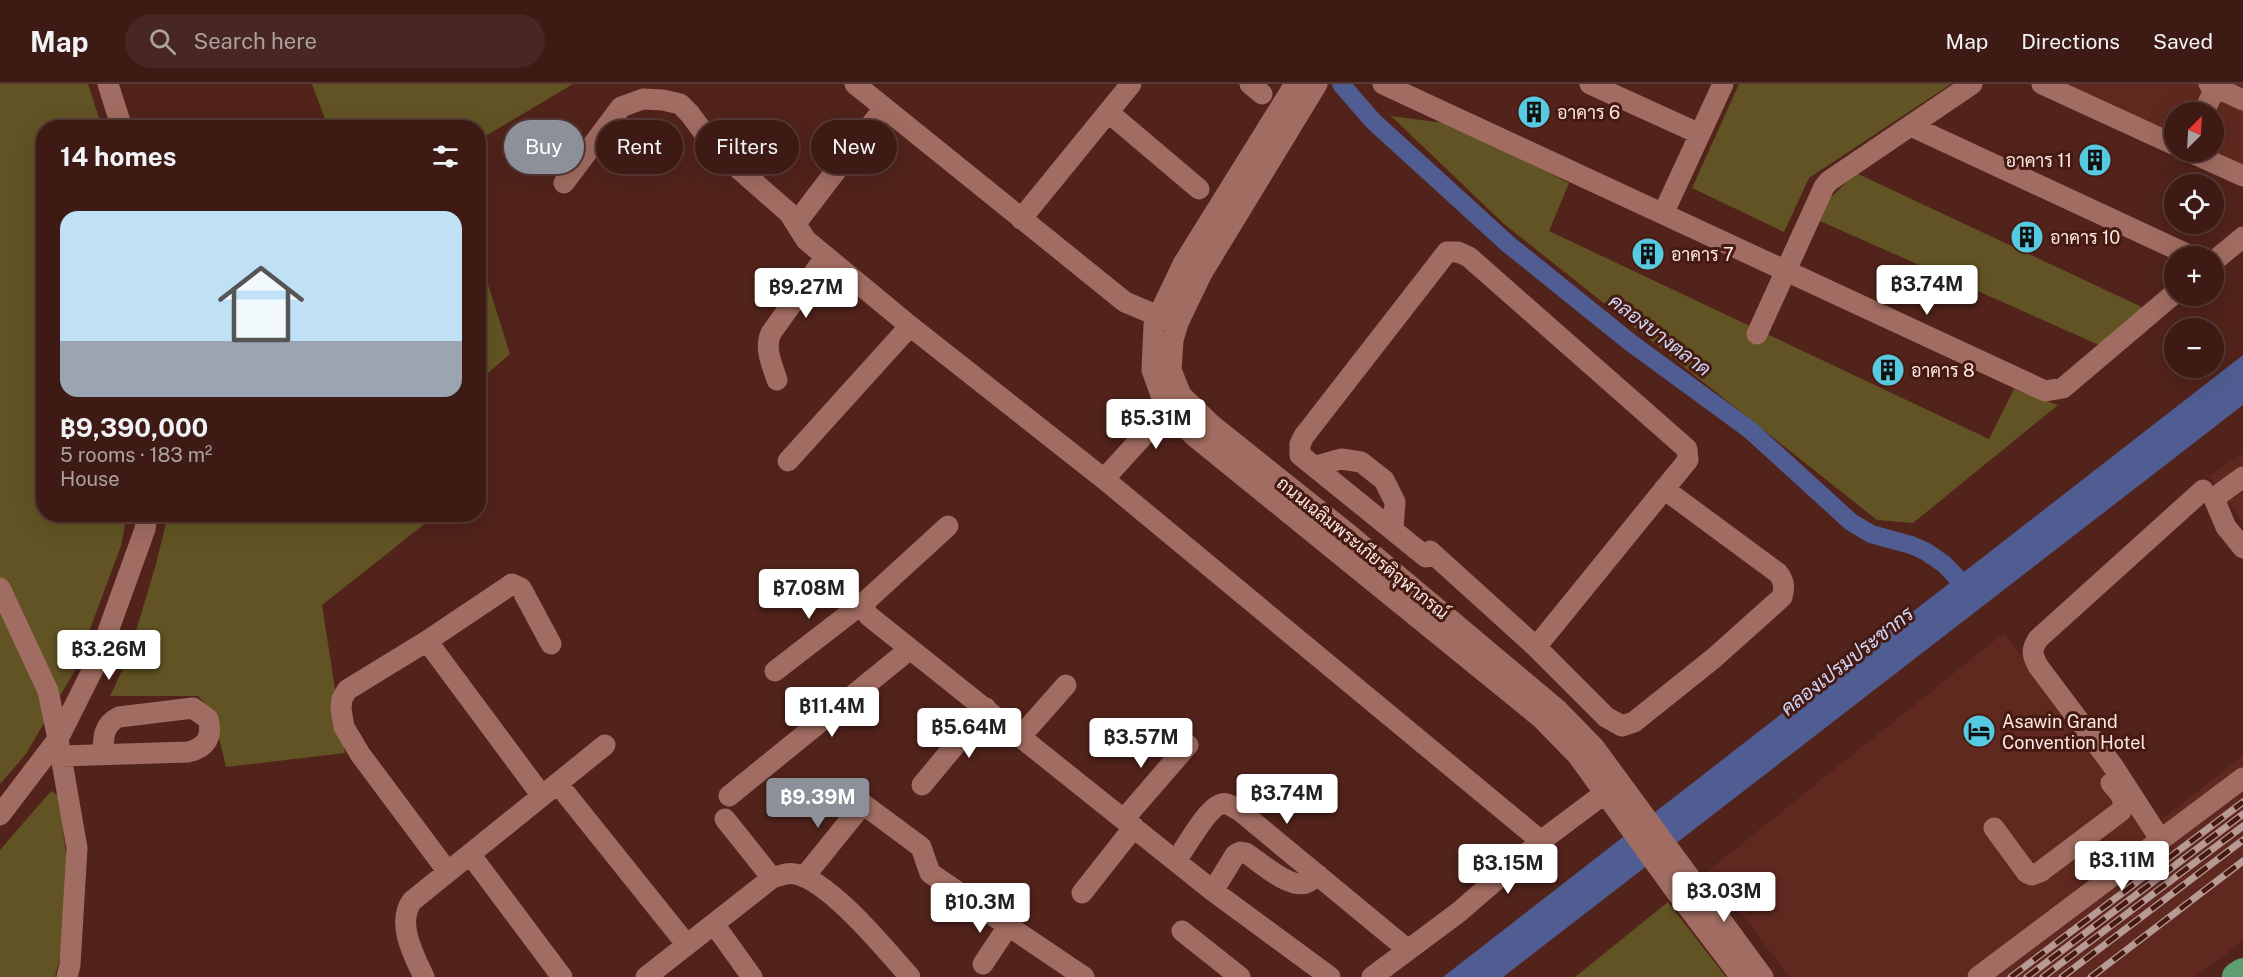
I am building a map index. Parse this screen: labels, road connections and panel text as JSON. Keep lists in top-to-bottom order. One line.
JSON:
{"streets":{"street":["ถนนเฉลิมพระเกียรติจุฬาภรณ์"]},"water":["คลองบางตลาด","คลองเปรมประชากร"],"places":{"building":["อาคาร 6","อาคาร 11","อาคาร 10","อาคาร 7","อาคาร 8"],"hotel":["Asawin Grand Convention Hotel"]},"north":"top right","page":{"header":"Map","search":"Search here","nav":["Map","Directions","Saved"],"map_buttons":["+","−"],"chip":["Buy","Rent","Filters","New"],"heading":"14 homes","list":[{"name":"฿9,390,000","note":"5 rooms · 183 m² · House"}],"price":["฿3.74M","฿9.27M","฿5.31M","฿7.08M","฿3.26M","฿11.4M","฿5.64M","฿3.57M","฿3.74M","฿9.39M","฿3.11M","฿3.15M","฿3.03M","฿10.3M"]}}
